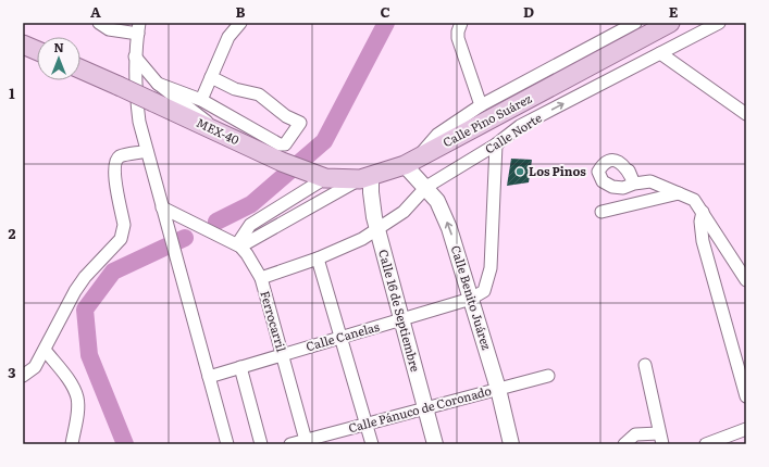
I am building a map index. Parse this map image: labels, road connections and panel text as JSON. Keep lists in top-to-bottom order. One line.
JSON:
{"streets":{"main road":["Calle Pino Suárez","MEX-40"],"street":["Calle Norte","Calle Benito Juárez","Calle 16 de Septiembre","Ferrocarril","Calle Canelas","Calle Pánuco de Coronado"]},"crossings":[["Calle Pino Suárez","MEX-40"],["Calle Pino Suárez","Calle Benito Juárez"],["Calle Pino Suárez","Calle 16 de Septiembre"],["Calle Norte","Calle Benito Juárez"],["Calle Norte","Calle 16 de Septiembre"],["Calle Norte","Ferrocarril"],["Calle Norte","Calle Canelas"],["Calle Benito Juárez","Calle Canelas"],["Calle Benito Juárez","Calle Pánuco de Coronado"],["Calle 16 de Septiembre","Calle Canelas"],["Calle 16 de Septiembre","Calle Pánuco de Coronado"],["Ferrocarril","Calle Canelas"],["Ferrocarril","Calle Pánuco de Coronado"]],"places":["Los Pinos"],"north":"top","grid":{"columns":["A","B","C","D","E"],"rows":["1","2","3"]}}
